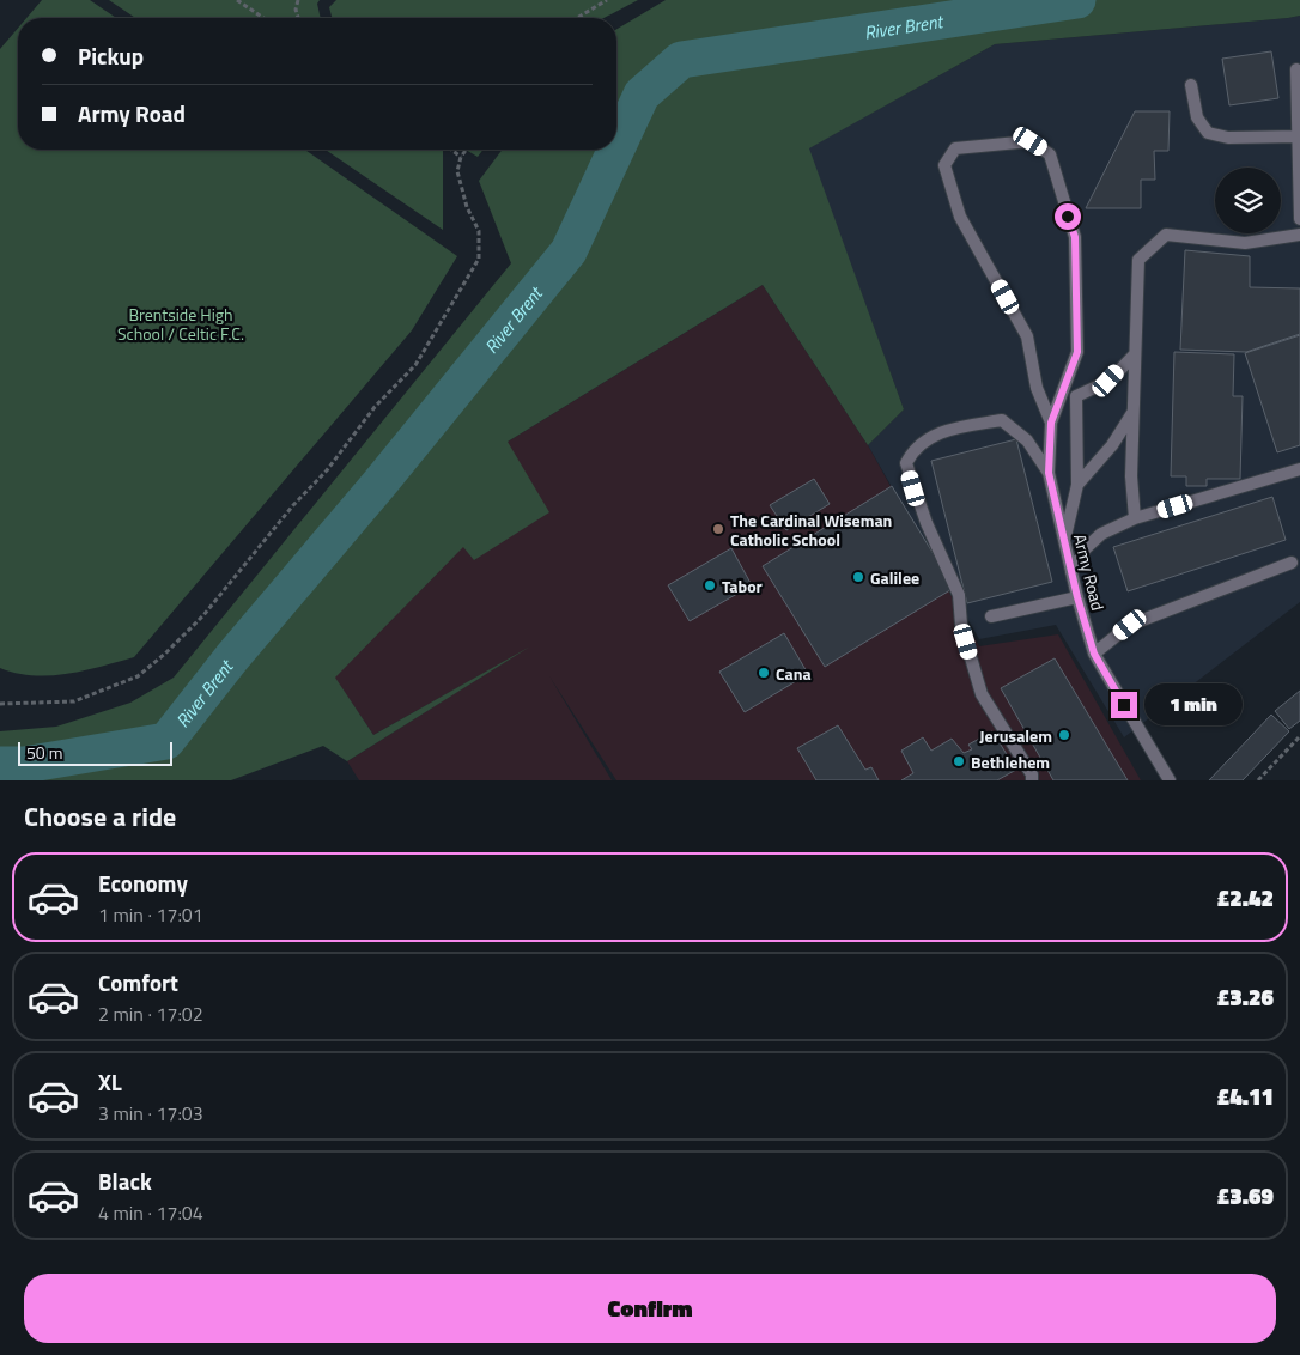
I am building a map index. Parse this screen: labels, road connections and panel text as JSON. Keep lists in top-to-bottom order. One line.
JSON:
{"streets":{"lane":["Army Road"]},"water":["River Brent"],"parks":["Brentside High School / Celtic F.C."],"places":["The Cardinal Wiseman Catholic School","Galilee","Tabor","Cana","Jerusalem","Bethlehem"],"scale_bar":"50 m","page":{"banner":["Pickup","Army Road"],"bubble":"1 min","scale":"50 m","heading":"Choose a ride","list":[{"name":"Economy","note":"1 min · 17:01","value":"£2.42"},{"name":"Comfort","note":"2 min · 17:02","value":"£3.26"},{"name":"XL","note":"3 min · 17:03","value":"£4.11"},{"name":"Black","note":"4 min · 17:04","value":"£3.69"}],"buttons":"Confirm"}}
